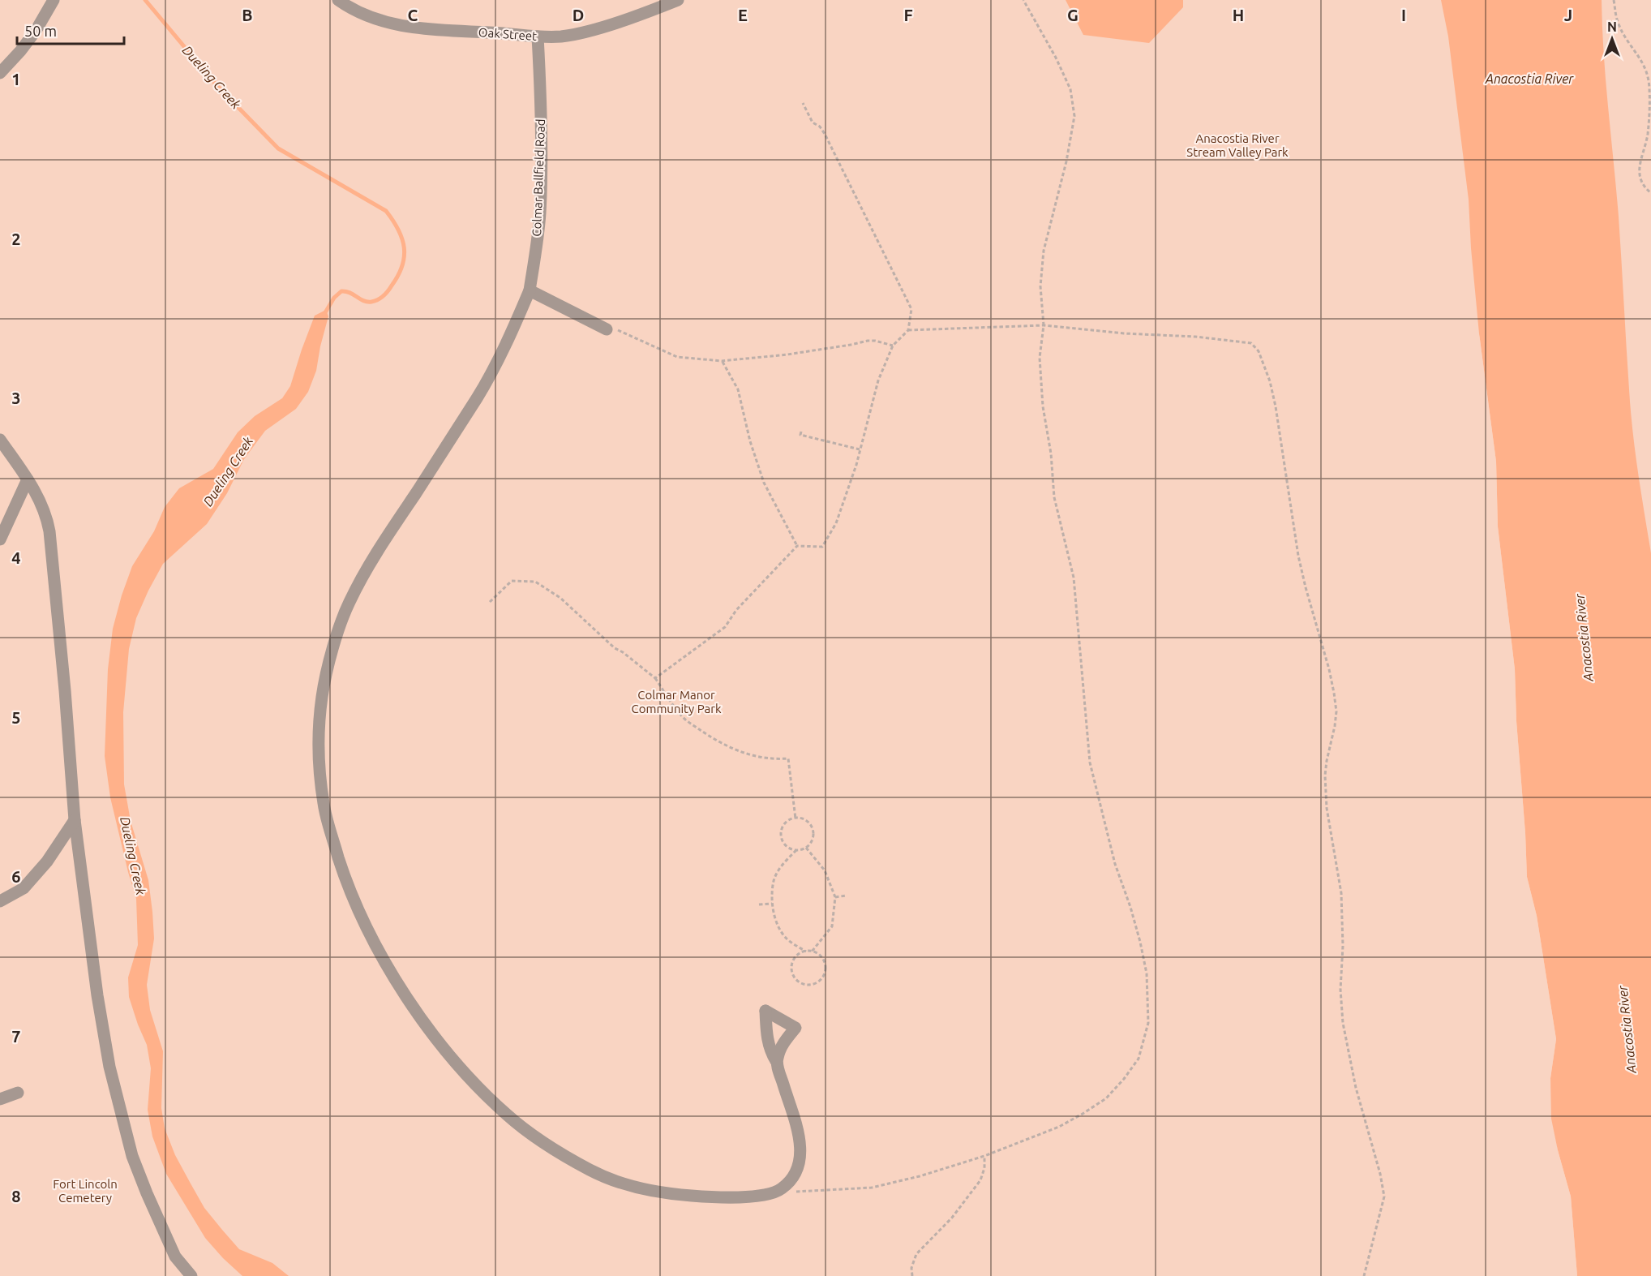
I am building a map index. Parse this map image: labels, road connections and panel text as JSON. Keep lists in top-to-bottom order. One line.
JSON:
{"streets":{"street":["Oak Street","Colmar Ballfield Road"]},"crossings":[["Oak Street","Colmar Ballfield Road"]],"water":["Dueling Creek","Anacostia River"],"parks":["Anacostia River Stream Valley Park","Colmar Manor Community Park","Fort Lincoln Cemetery"],"scale_bar":"50 m","north":"top","grid":{"columns":["B","C","D","E","F","G","H","I","J"],"rows":["1","2","3","4","5","6","7","8"]}}
